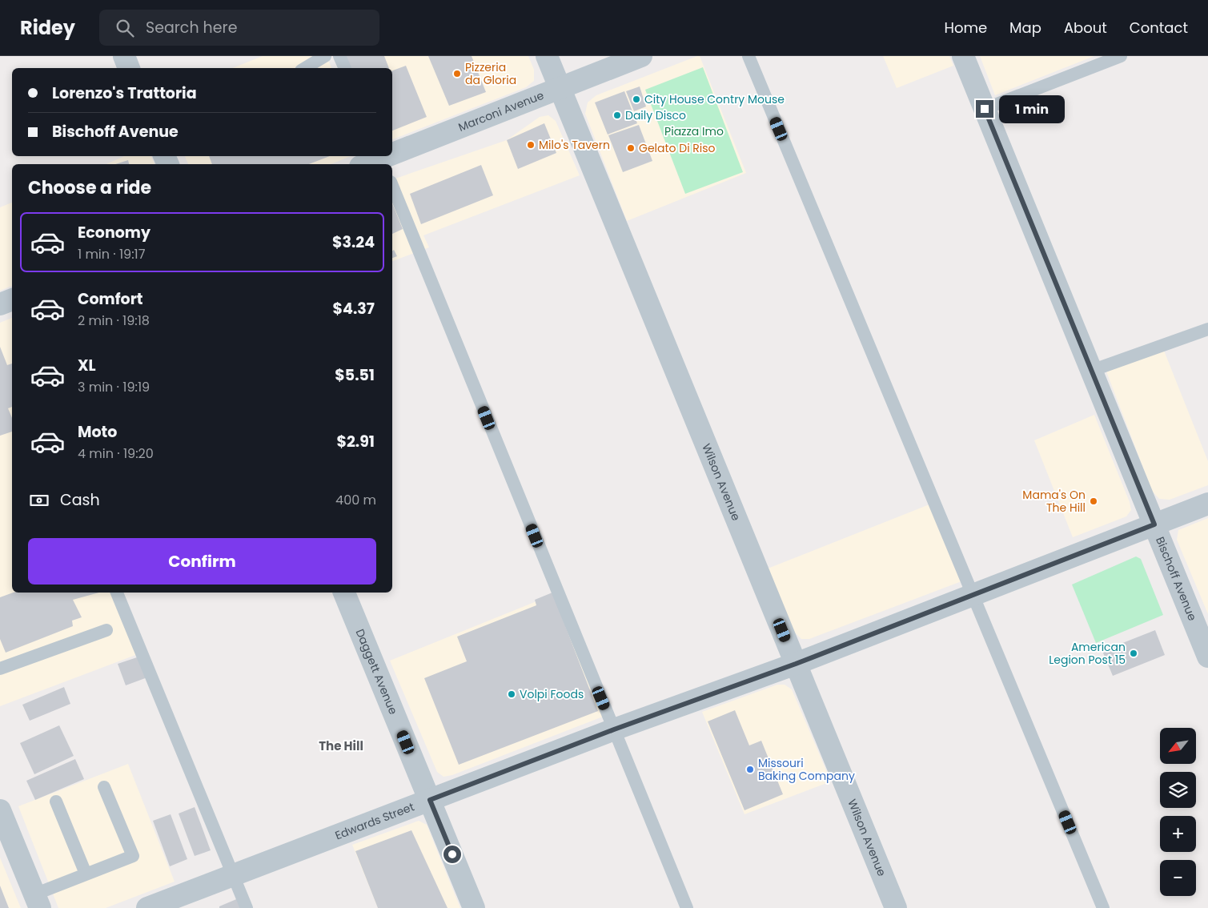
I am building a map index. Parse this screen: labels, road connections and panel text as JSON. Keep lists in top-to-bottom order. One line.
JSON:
{"streets":{"street":["Marconi Avenue","Wilson Avenue","Bischoff Avenue","Daggett Avenue","Edwards Street"]},"crossings":[["Marconi Avenue","Wilson Avenue"],["Wilson Avenue","Edwards Street"],["Bischoff Avenue","Edwards Street"],["Daggett Avenue","Edwards Street"]],"districts":["The Hill"],"parks":["Piazza Imo"],"places":["Pizzeria da Gloria","City House Contry Mouse","Daily Disco","Milo's Tavern","Gelato Di Riso","Mama's On The Hill","American Legion Post 15","Volpi Foods","Missouri Baking Company"],"north":"bottom left","page":{"header":"Ridey","search":"Search here","nav":["Home","Map","About","Contact"],"banner":["Lorenzo's Trattoria","Bischoff Avenue"],"bubble":"1 min","heading":"Choose a ride","list":[{"name":"Economy","note":"1 min · 19:17","value":"$3.24"},{"name":"Comfort","note":"2 min · 19:18","value":"$4.37"},{"name":"XL","note":"3 min · 19:19","value":"$5.51"},{"name":"Moto","note":"4 min · 19:20","value":"$2.91"}],"pay":["Cash","400 m"],"buttons":"Confirm","map_buttons":["+","−"]}}
